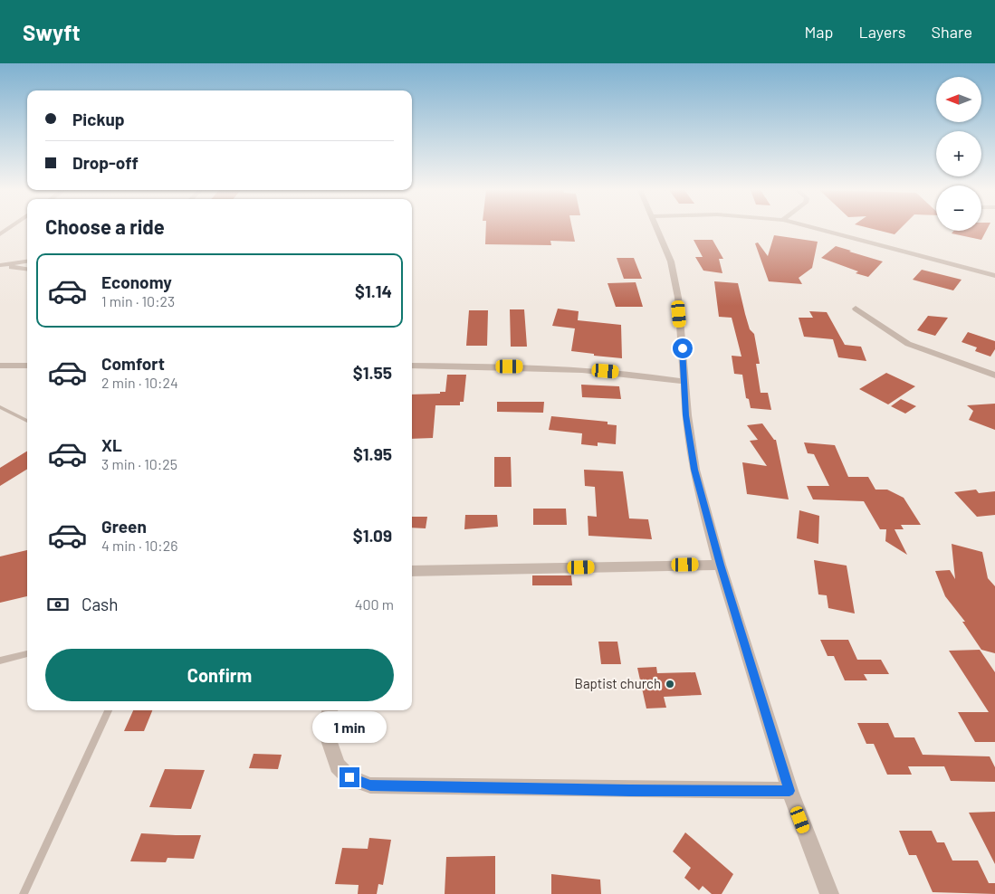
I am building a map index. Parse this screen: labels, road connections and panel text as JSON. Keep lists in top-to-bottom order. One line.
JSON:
{"places":["Baptist church"],"north":"left","page":{"header":"Swyft","nav":["Map","Layers","Share"],"map_buttons":["+","−"],"banner":["Pickup","Drop-off"],"heading":"Choose a ride","list":[{"name":"Economy","note":"1 min · 10:23","value":"$1.14"},{"name":"Comfort","note":"2 min · 10:24","value":"$1.55"},{"name":"XL","note":"3 min · 10:25","value":"$1.95"},{"name":"Green","note":"4 min · 10:26","value":"$1.09"}],"pay":["Cash","400 m"],"buttons":"Confirm","bubble":"1 min"}}
